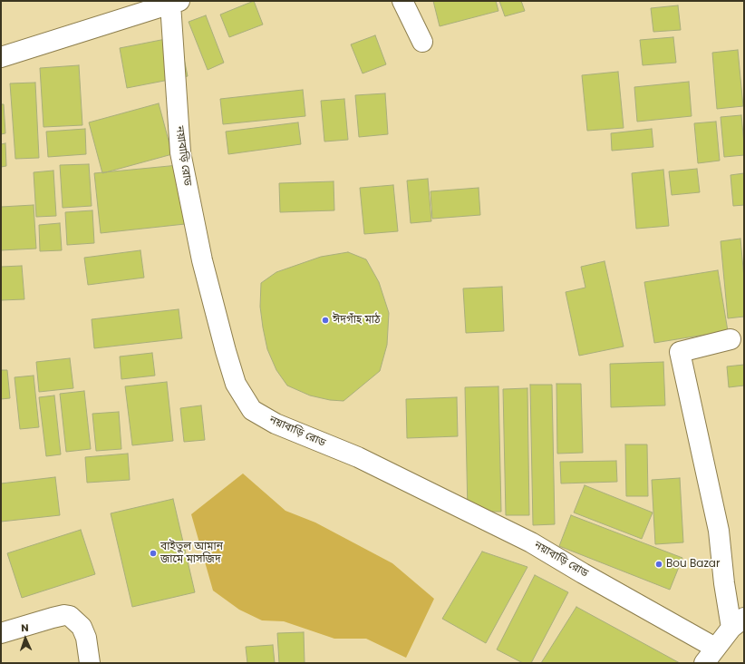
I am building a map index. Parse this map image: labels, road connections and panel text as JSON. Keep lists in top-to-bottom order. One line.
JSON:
{"streets":{"street":["নয়াবাড়ি রোড"]},"places":["ঈদগাঁহ মাঠ","বাইতুল আমান জামে মাসজিদ","Bou Bazar"],"north":"top"}
